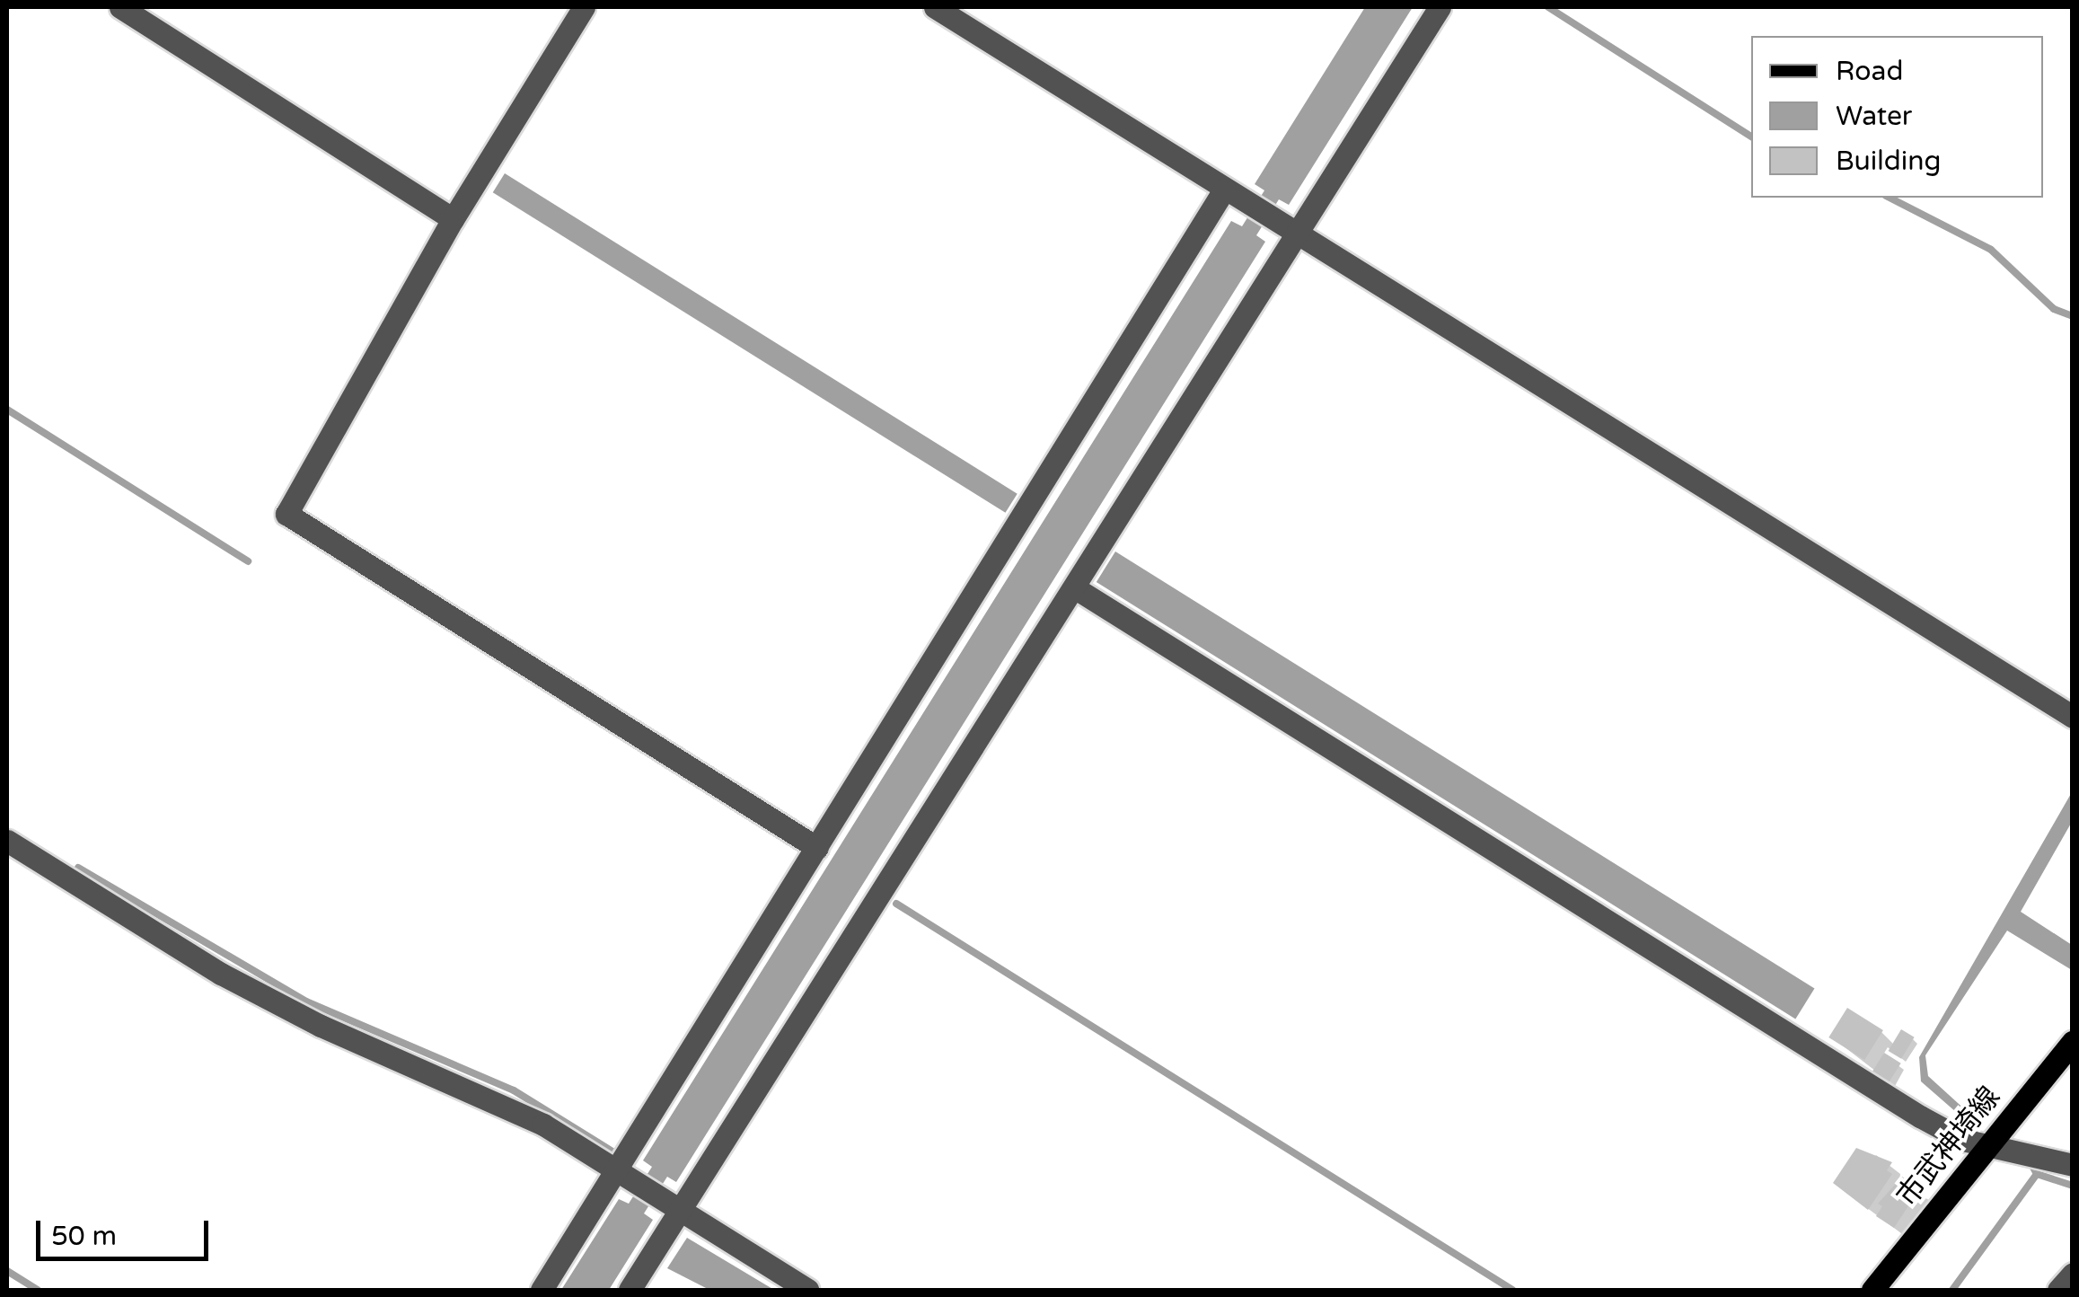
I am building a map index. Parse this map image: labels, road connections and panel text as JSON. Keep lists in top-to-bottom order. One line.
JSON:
{"streets":{"main road":["市武神埼線"]},"legend":["Road","Water","Building"],"scale_bar":"50 m"}
